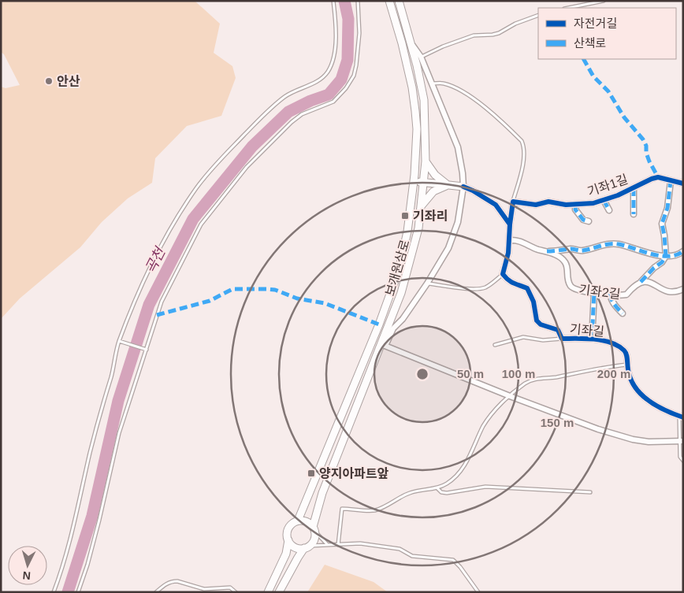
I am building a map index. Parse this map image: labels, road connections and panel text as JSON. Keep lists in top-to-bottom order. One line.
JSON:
{"streets":{"main road":["보개원삼로"],"street":["기좌1길","기좌2길","기좌길"]},"water":["곡천"],"places":{"other":["안산"],"transit":["기좌리","양지아파트앞"]},"legend":["자전거길","산책로"],"north":"bottom","rings":["50 m","100 m","200 m","150 m"]}
